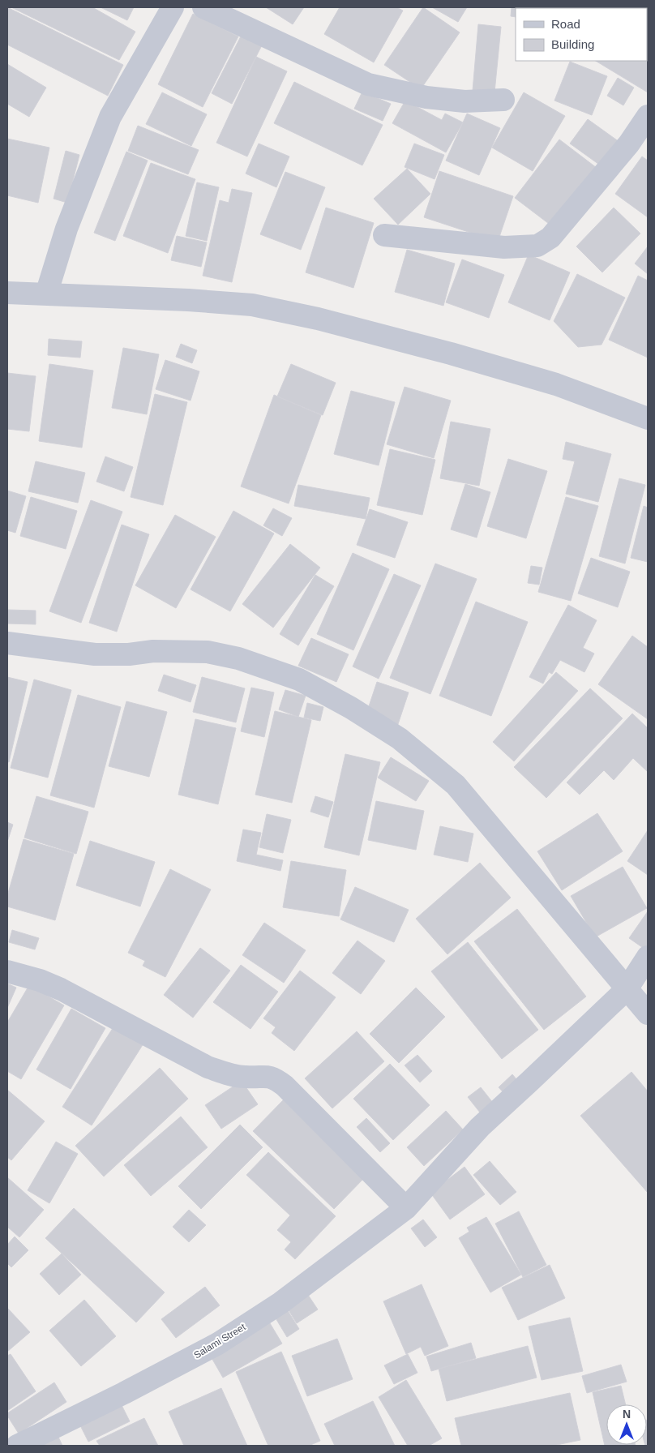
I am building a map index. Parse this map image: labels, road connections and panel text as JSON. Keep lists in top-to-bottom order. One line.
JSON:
{"streets":{"street":["Salami Street"]},"legend":["Road","Building"],"north":"top"}
